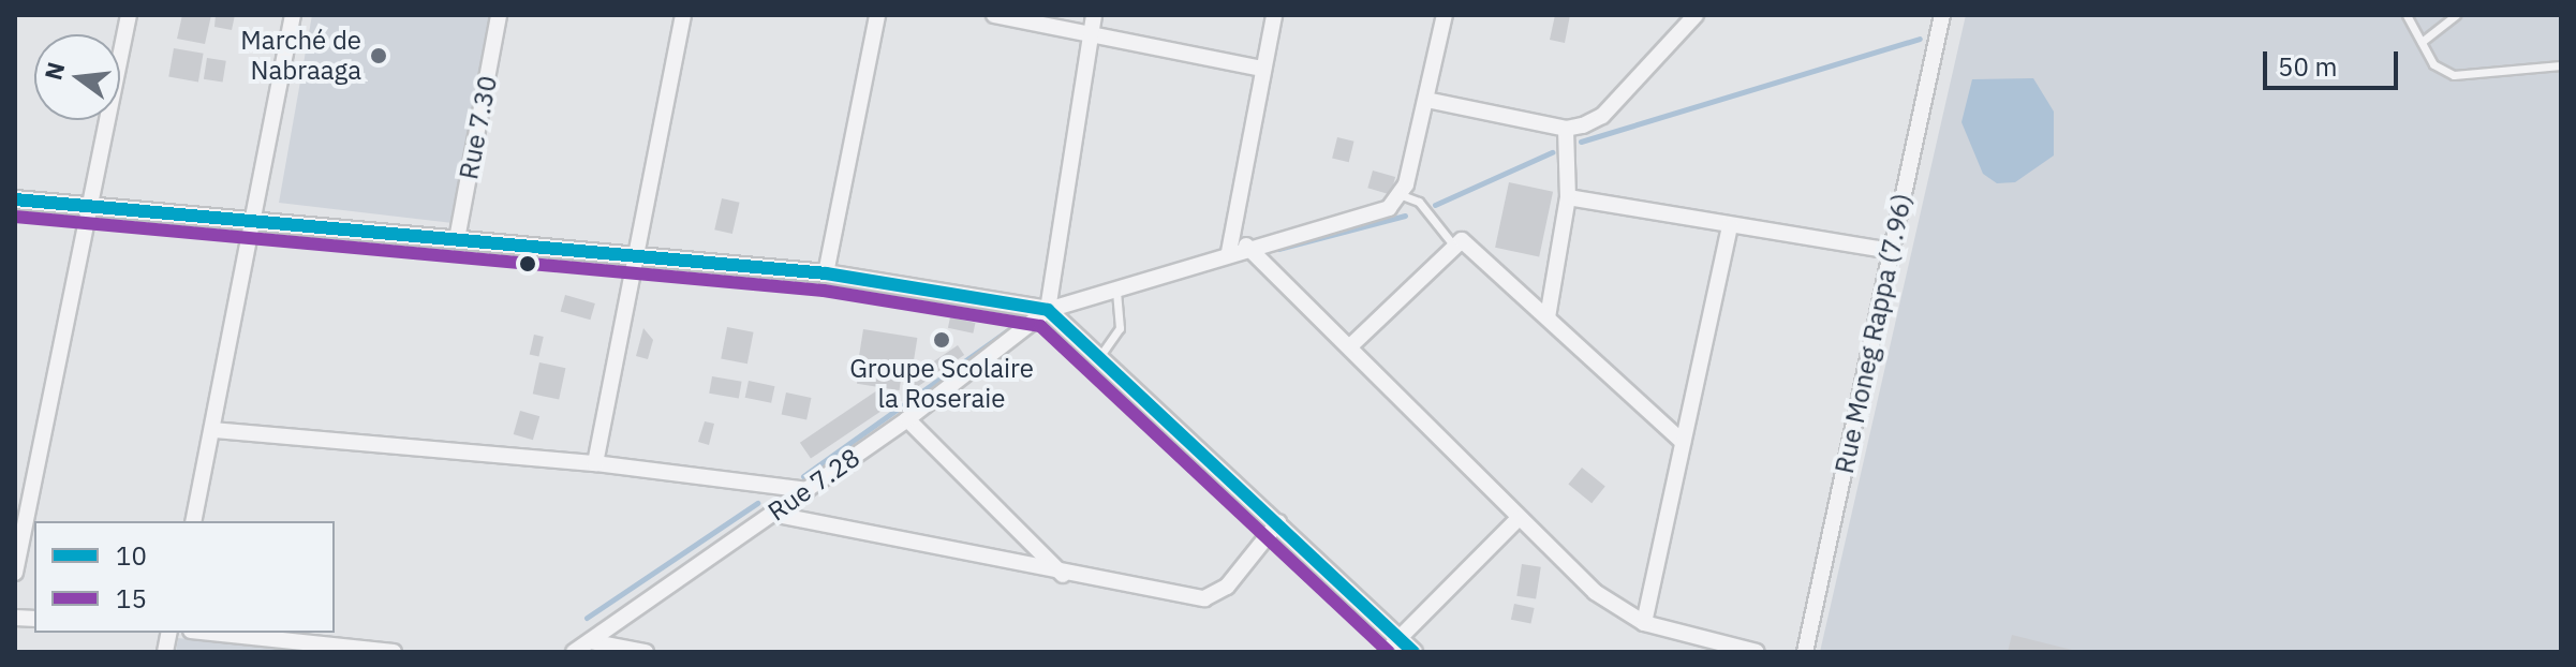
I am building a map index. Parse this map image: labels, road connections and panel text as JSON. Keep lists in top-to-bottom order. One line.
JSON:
{"streets":{"street":["Rue 7.30","Rue Moneg Rappa (7.96)","Rue 7.28"]},"places":["Marché de Nabraaga","Groupe Scolaire la Roseraie"],"lines":["transit line 10","transit line 15"],"legend":["10","15"],"scale_bar":"50 m","north":"left"}
